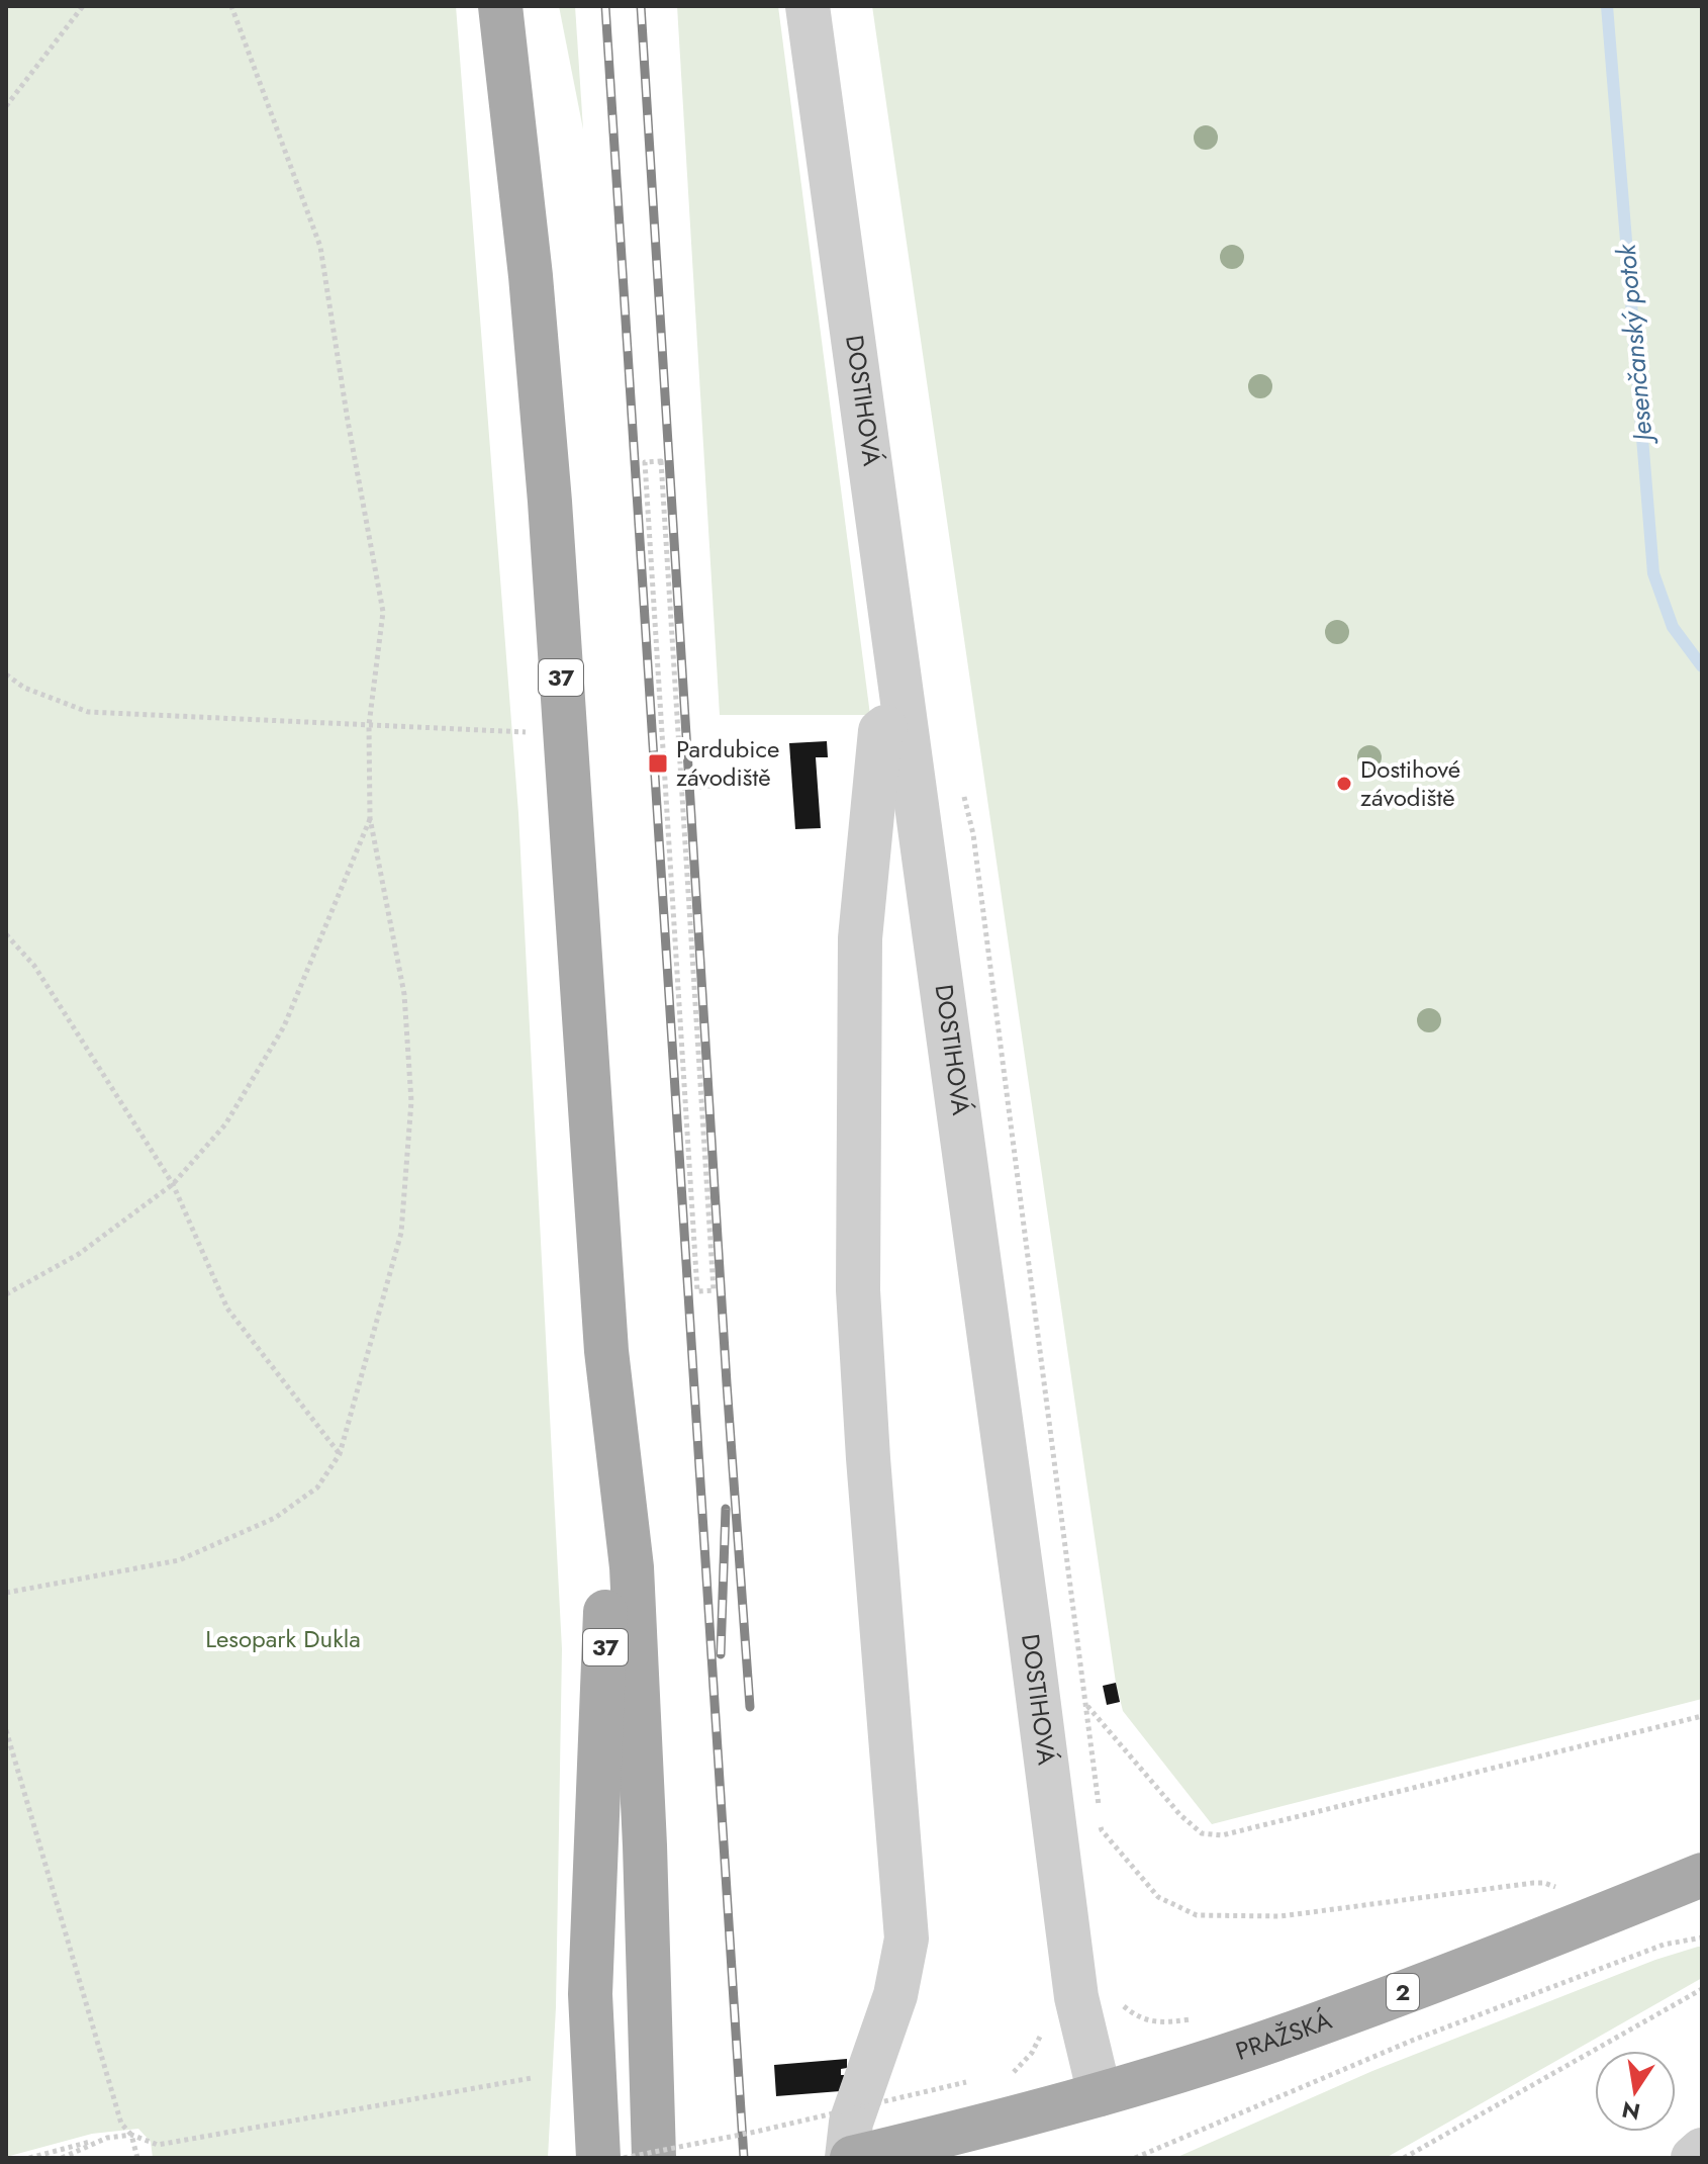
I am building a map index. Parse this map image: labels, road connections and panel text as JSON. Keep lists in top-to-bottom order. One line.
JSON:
{"streets":{"main road":["37","2","PRAŽSKÁ"],"street":["DOSTIHOVÁ"]},"crossings":[["DOSTIHOVÁ","PRAŽSKÁ"]],"water":["Jesenčanský potok"],"parks":["Lesopark Dukla"],"places":{"transit":["Pardubice závodiště"],"other":["Dostihové závodiště"]},"north":"bottom"}
